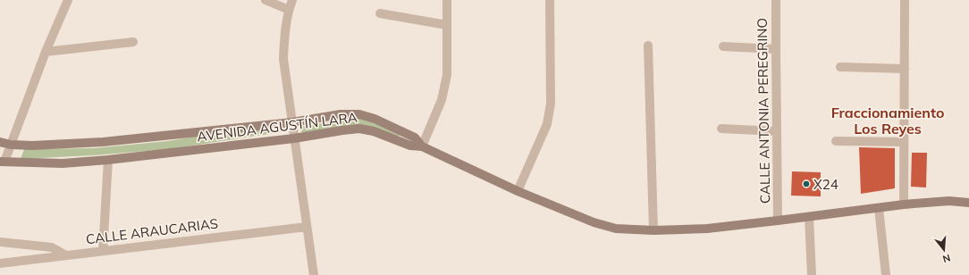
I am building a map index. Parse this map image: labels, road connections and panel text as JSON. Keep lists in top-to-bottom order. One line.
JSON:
{"streets":{"main road":["AVENIDA AGUSTÍN LARA"],"street":["CALLE ANTONIA PEREGRINO","CALLE ARAUCARIAS"]},"districts":["Fraccionamiento Los Reyes"],"places":["X24"],"north":"bottom"}
